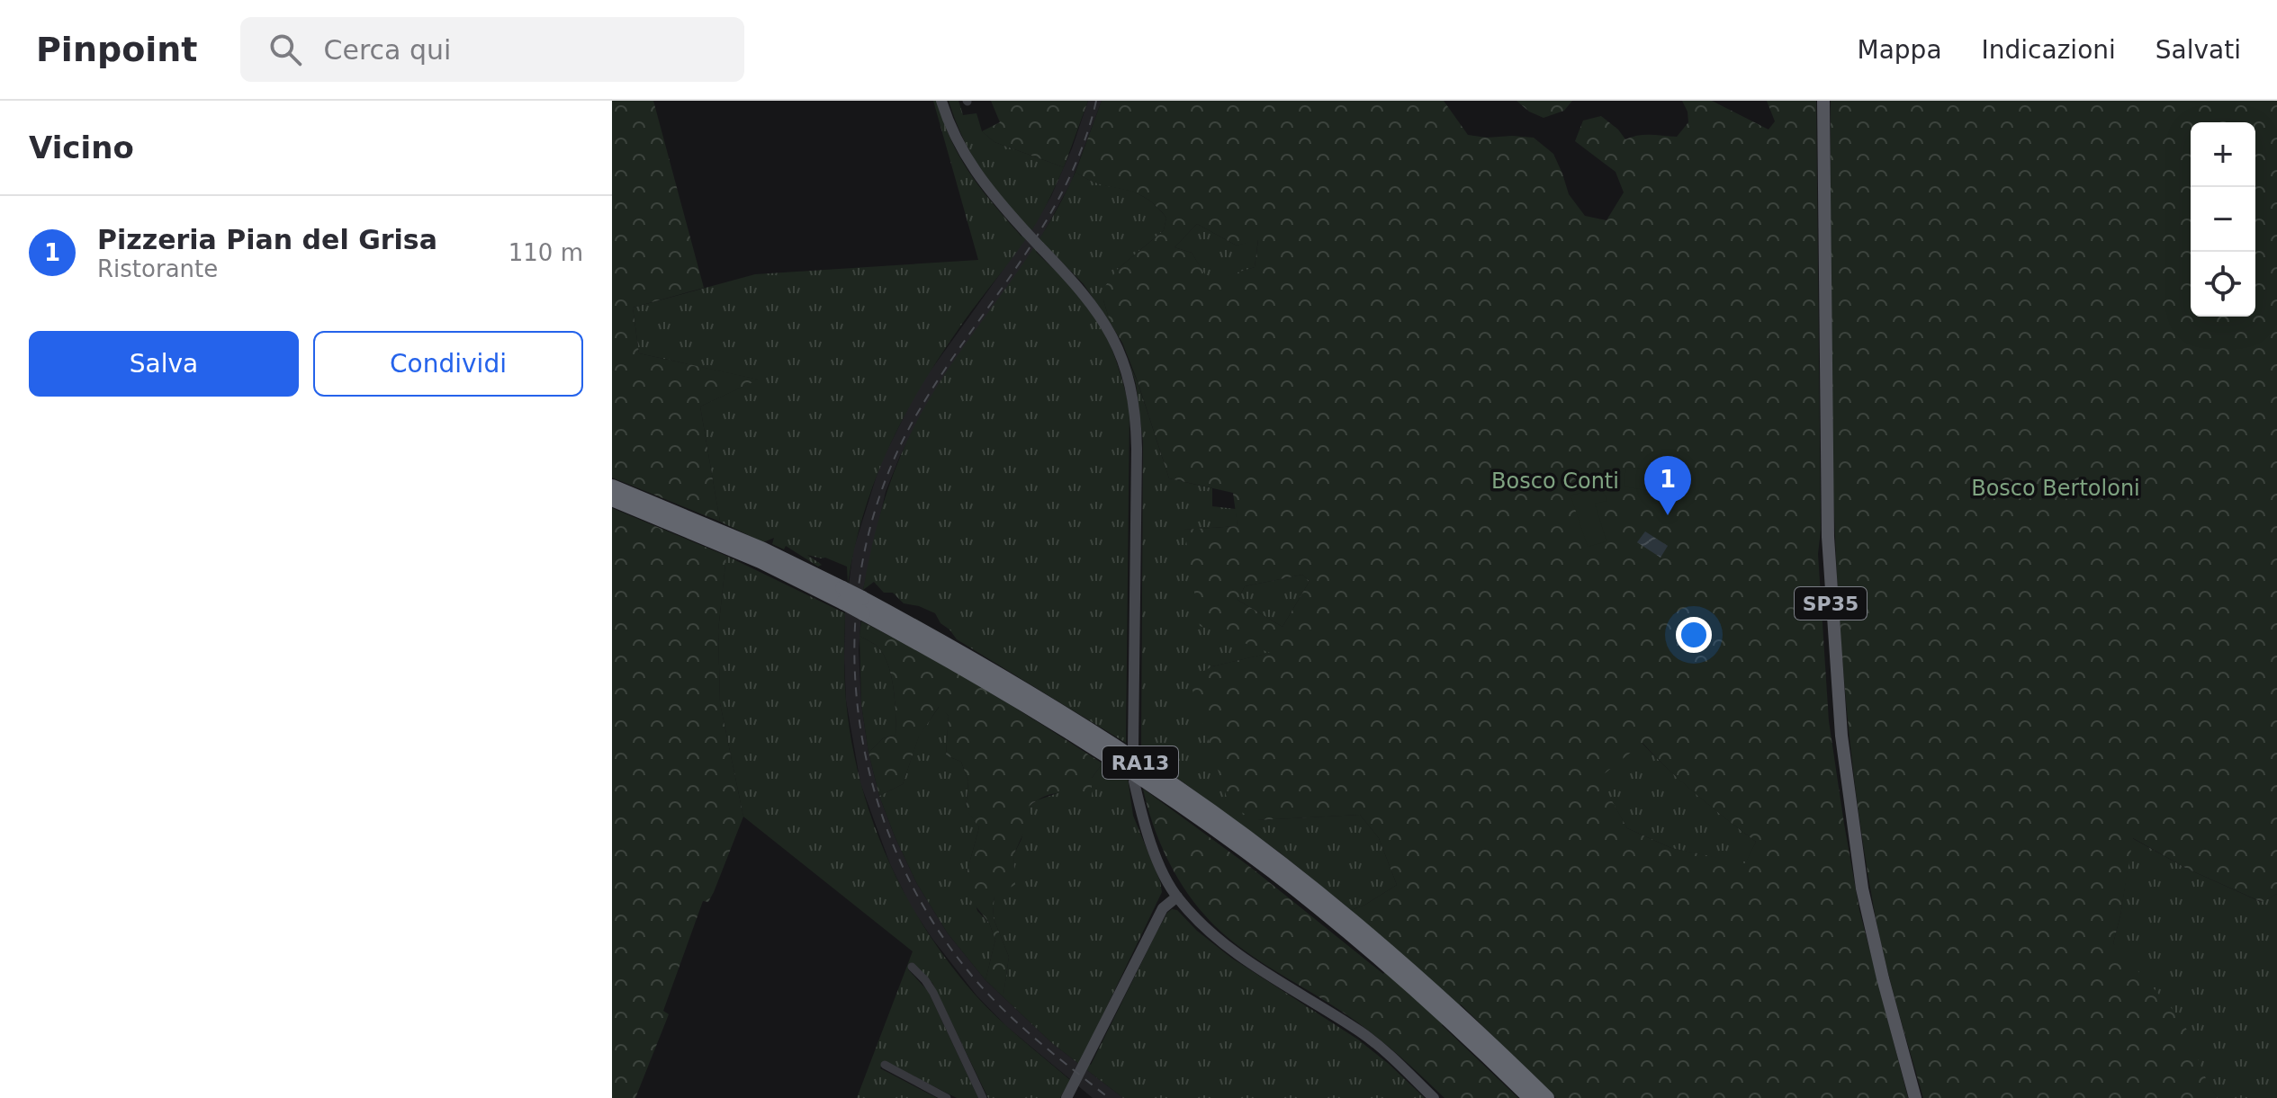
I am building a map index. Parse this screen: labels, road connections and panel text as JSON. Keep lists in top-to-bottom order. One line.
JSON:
{"streets":{"highway":["RA13"],"main road":["SP35"]},"parks":["Bosco Conti","Bosco Bertoloni"],"page":{"header":"Pinpoint","search":"Cerca qui","nav":["Mappa","Indicazioni","Salvati"],"heading":"Vicino","map_buttons":["+","−"],"list":[{"mark":"1","name":"Pizzeria Pian del Grisa","note":"Ristorante","value":"110 m"}],"buttons":["Salva","Condividi"],"pins":"1"}}
